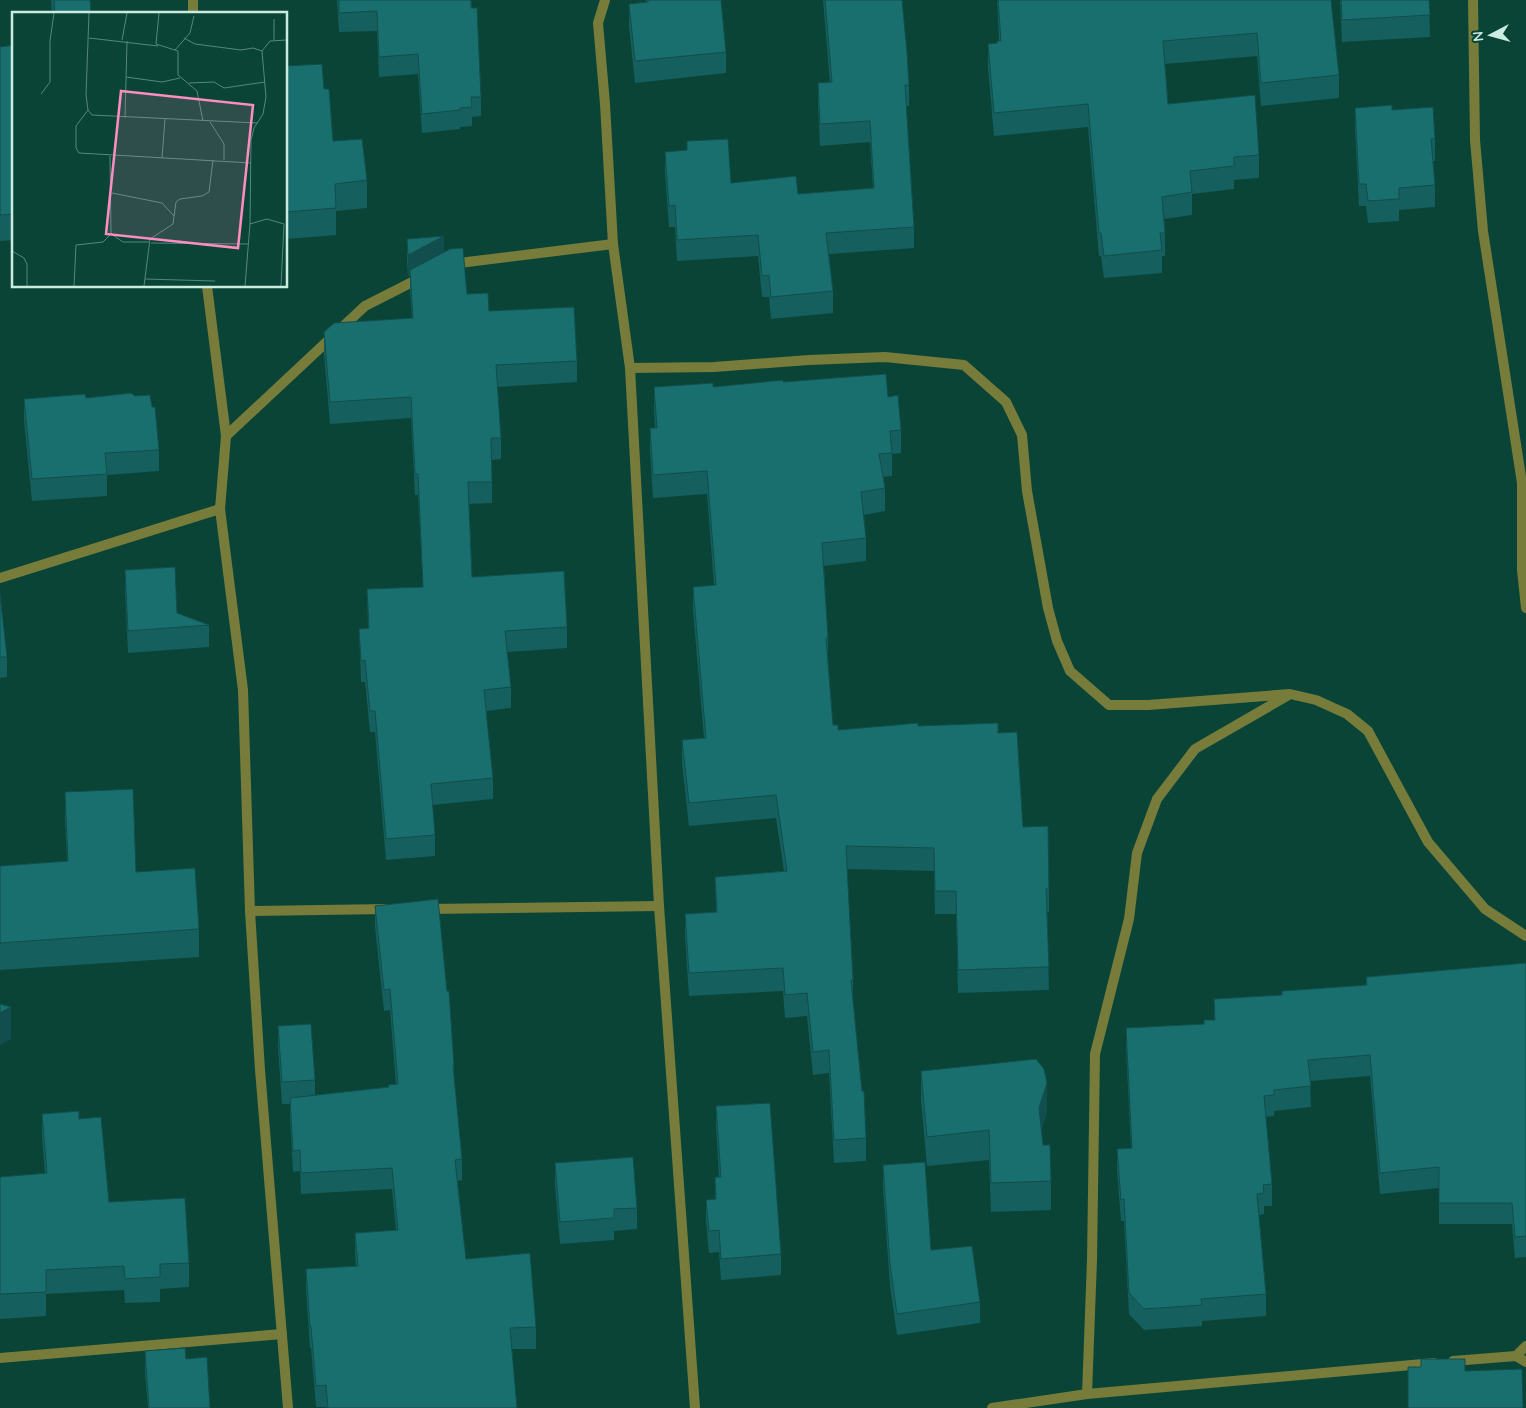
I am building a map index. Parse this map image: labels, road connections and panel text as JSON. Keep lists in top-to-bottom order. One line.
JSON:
{"north":"left"}
